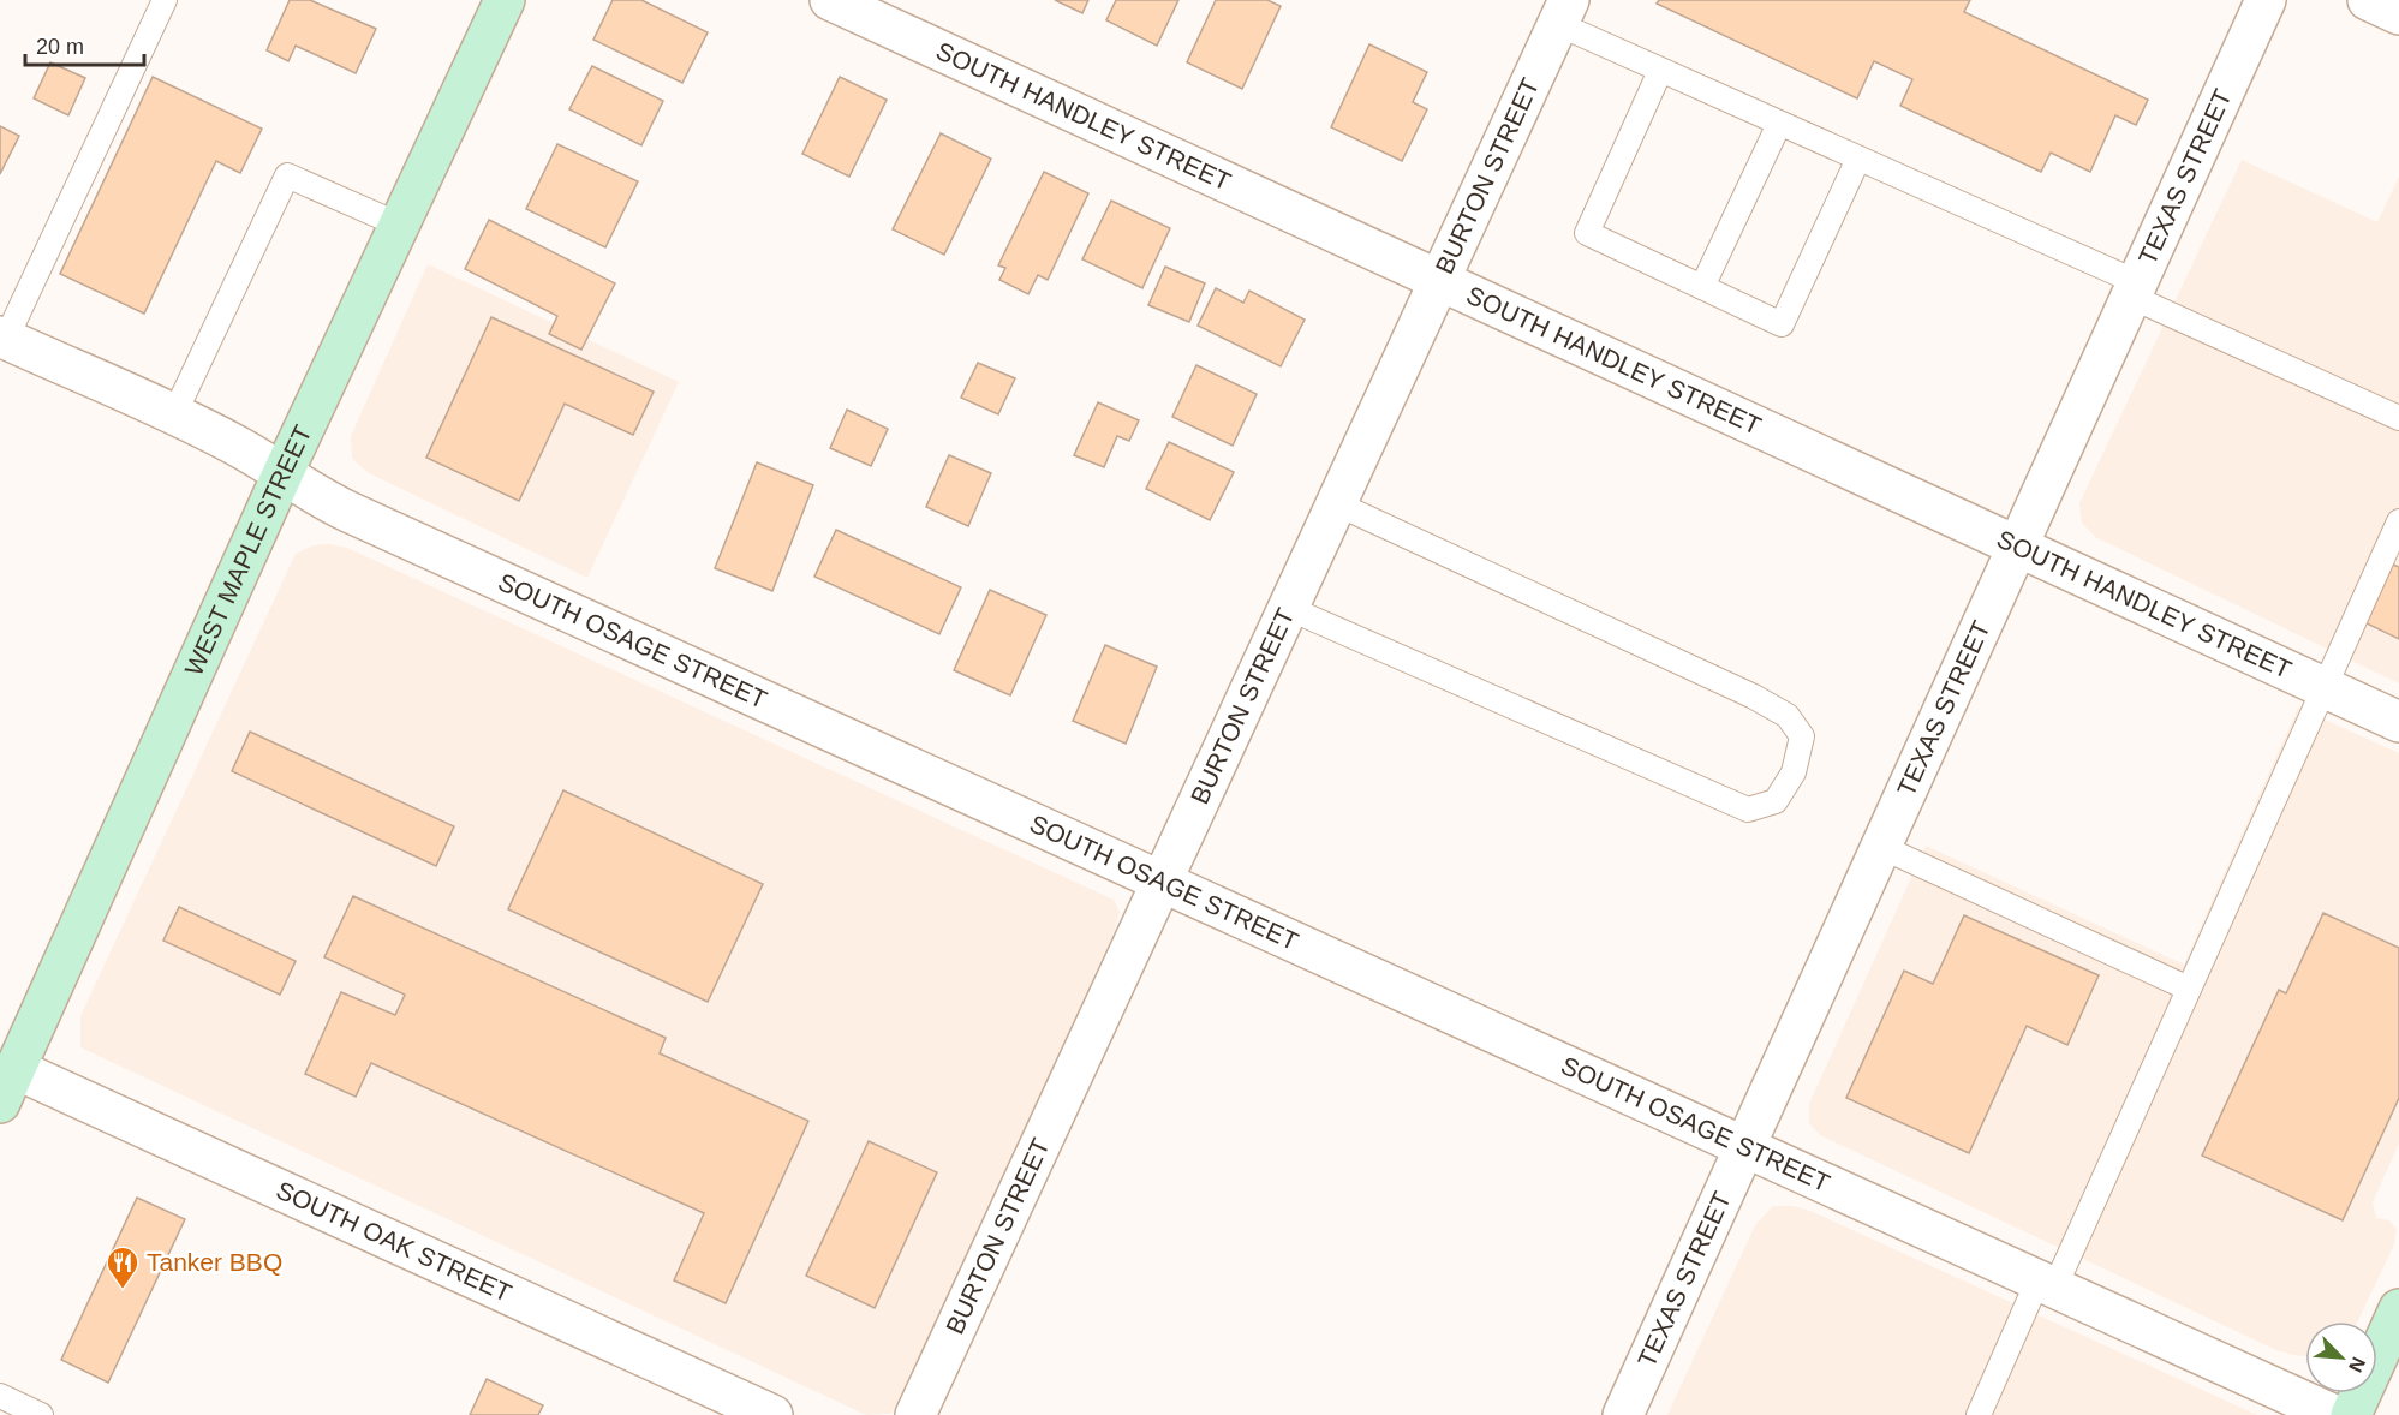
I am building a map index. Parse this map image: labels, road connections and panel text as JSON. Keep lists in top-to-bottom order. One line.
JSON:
{"streets":{"street":["SOUTH HANDLEY STREET","TEXAS STREET","BURTON STREET","WEST MAPLE STREET","SOUTH OSAGE STREET","SOUTH OAK STREET"]},"crossings":[["SOUTH HANDLEY STREET","TEXAS STREET"],["SOUTH HANDLEY STREET","BURTON STREET"],["TEXAS STREET","SOUTH OSAGE STREET"],["BURTON STREET","SOUTH OSAGE STREET"],["WEST MAPLE STREET","SOUTH OSAGE STREET"],["WEST MAPLE STREET","SOUTH OAK STREET"]],"places":{"restaurant":["Tanker BBQ"]},"scale_bar":"20 m","north":"bottom right"}
